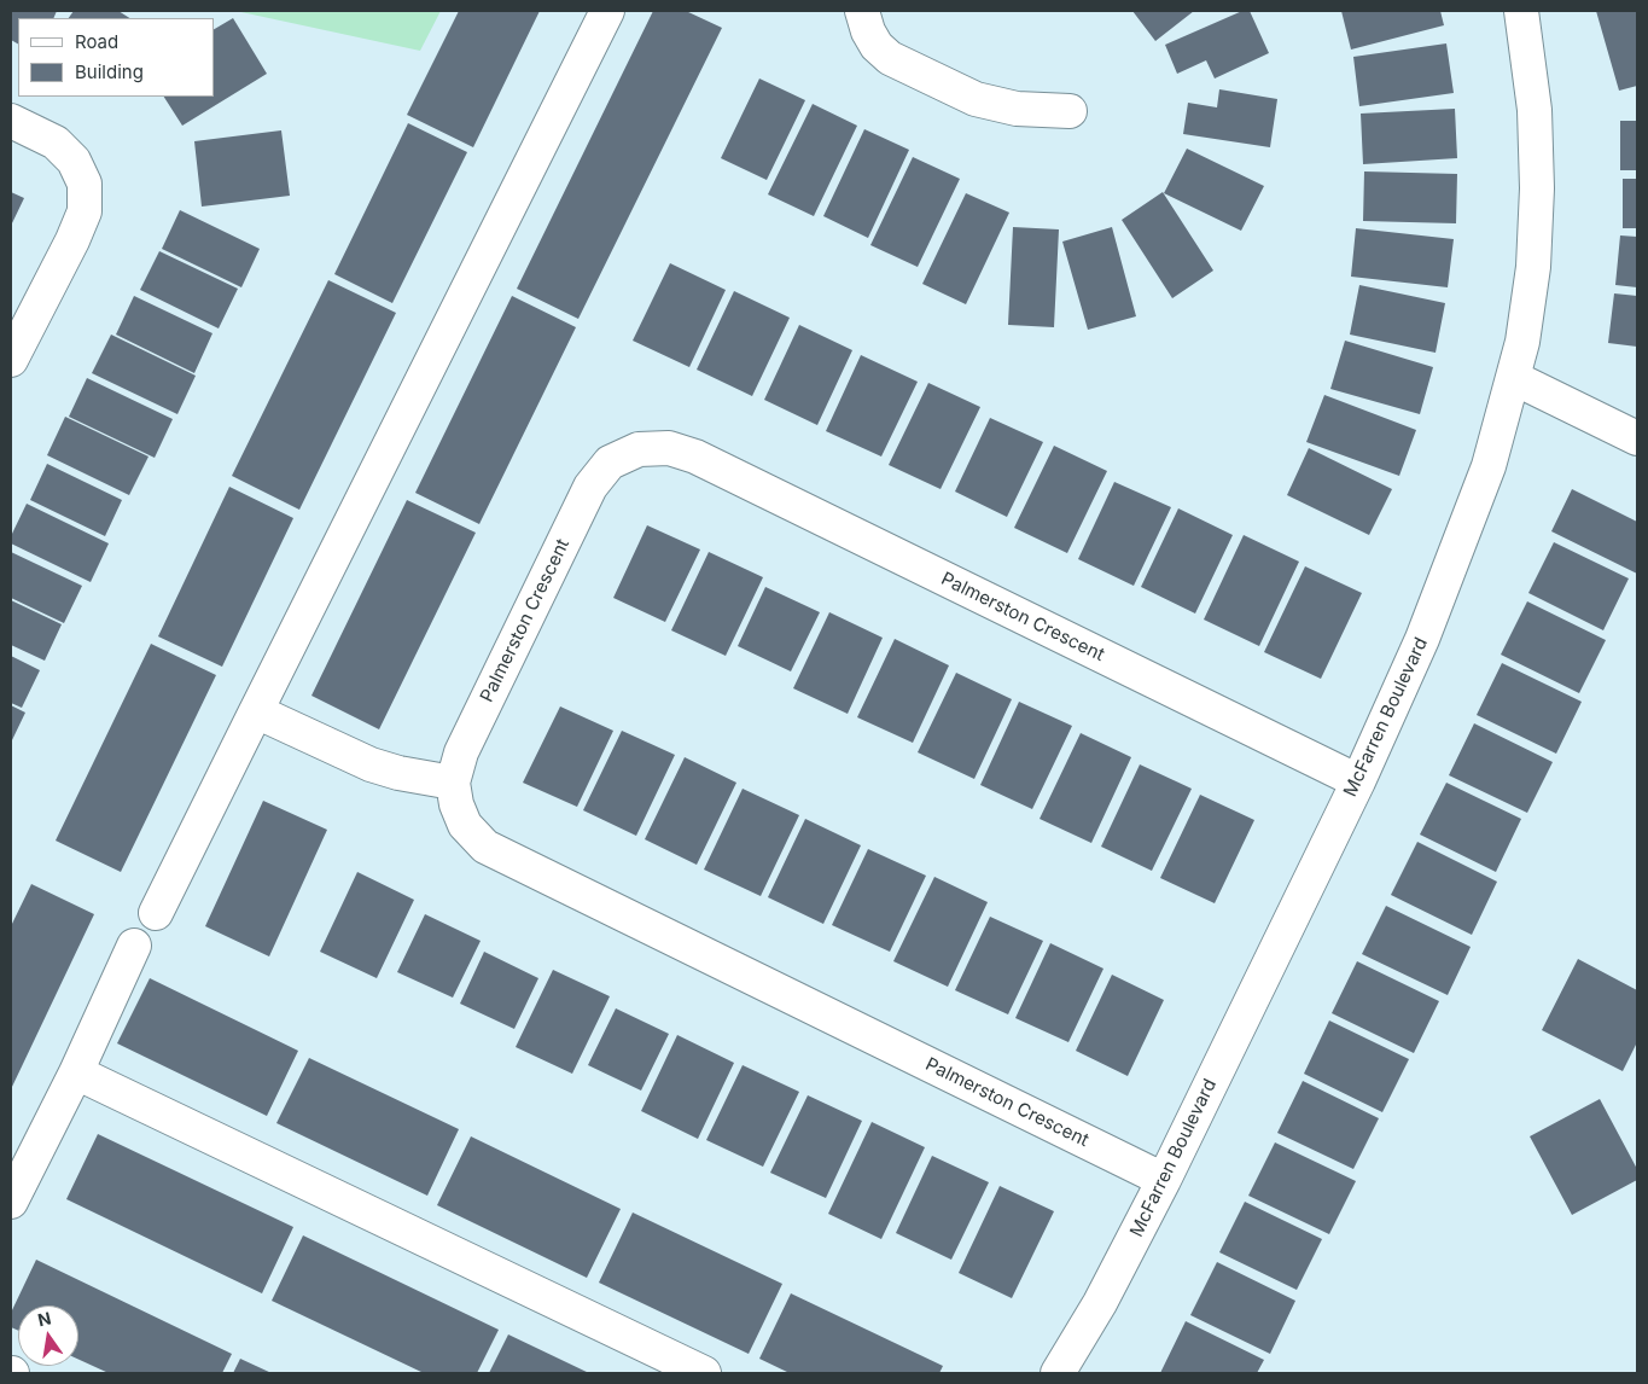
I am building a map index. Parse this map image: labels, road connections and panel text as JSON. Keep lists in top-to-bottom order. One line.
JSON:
{"streets":{"street":["Palmerston Crescent","McFarren Boulevard"]},"crossings":[["Palmerston Crescent","McFarren Boulevard"]],"legend":["Road","Building"],"north":"top"}
